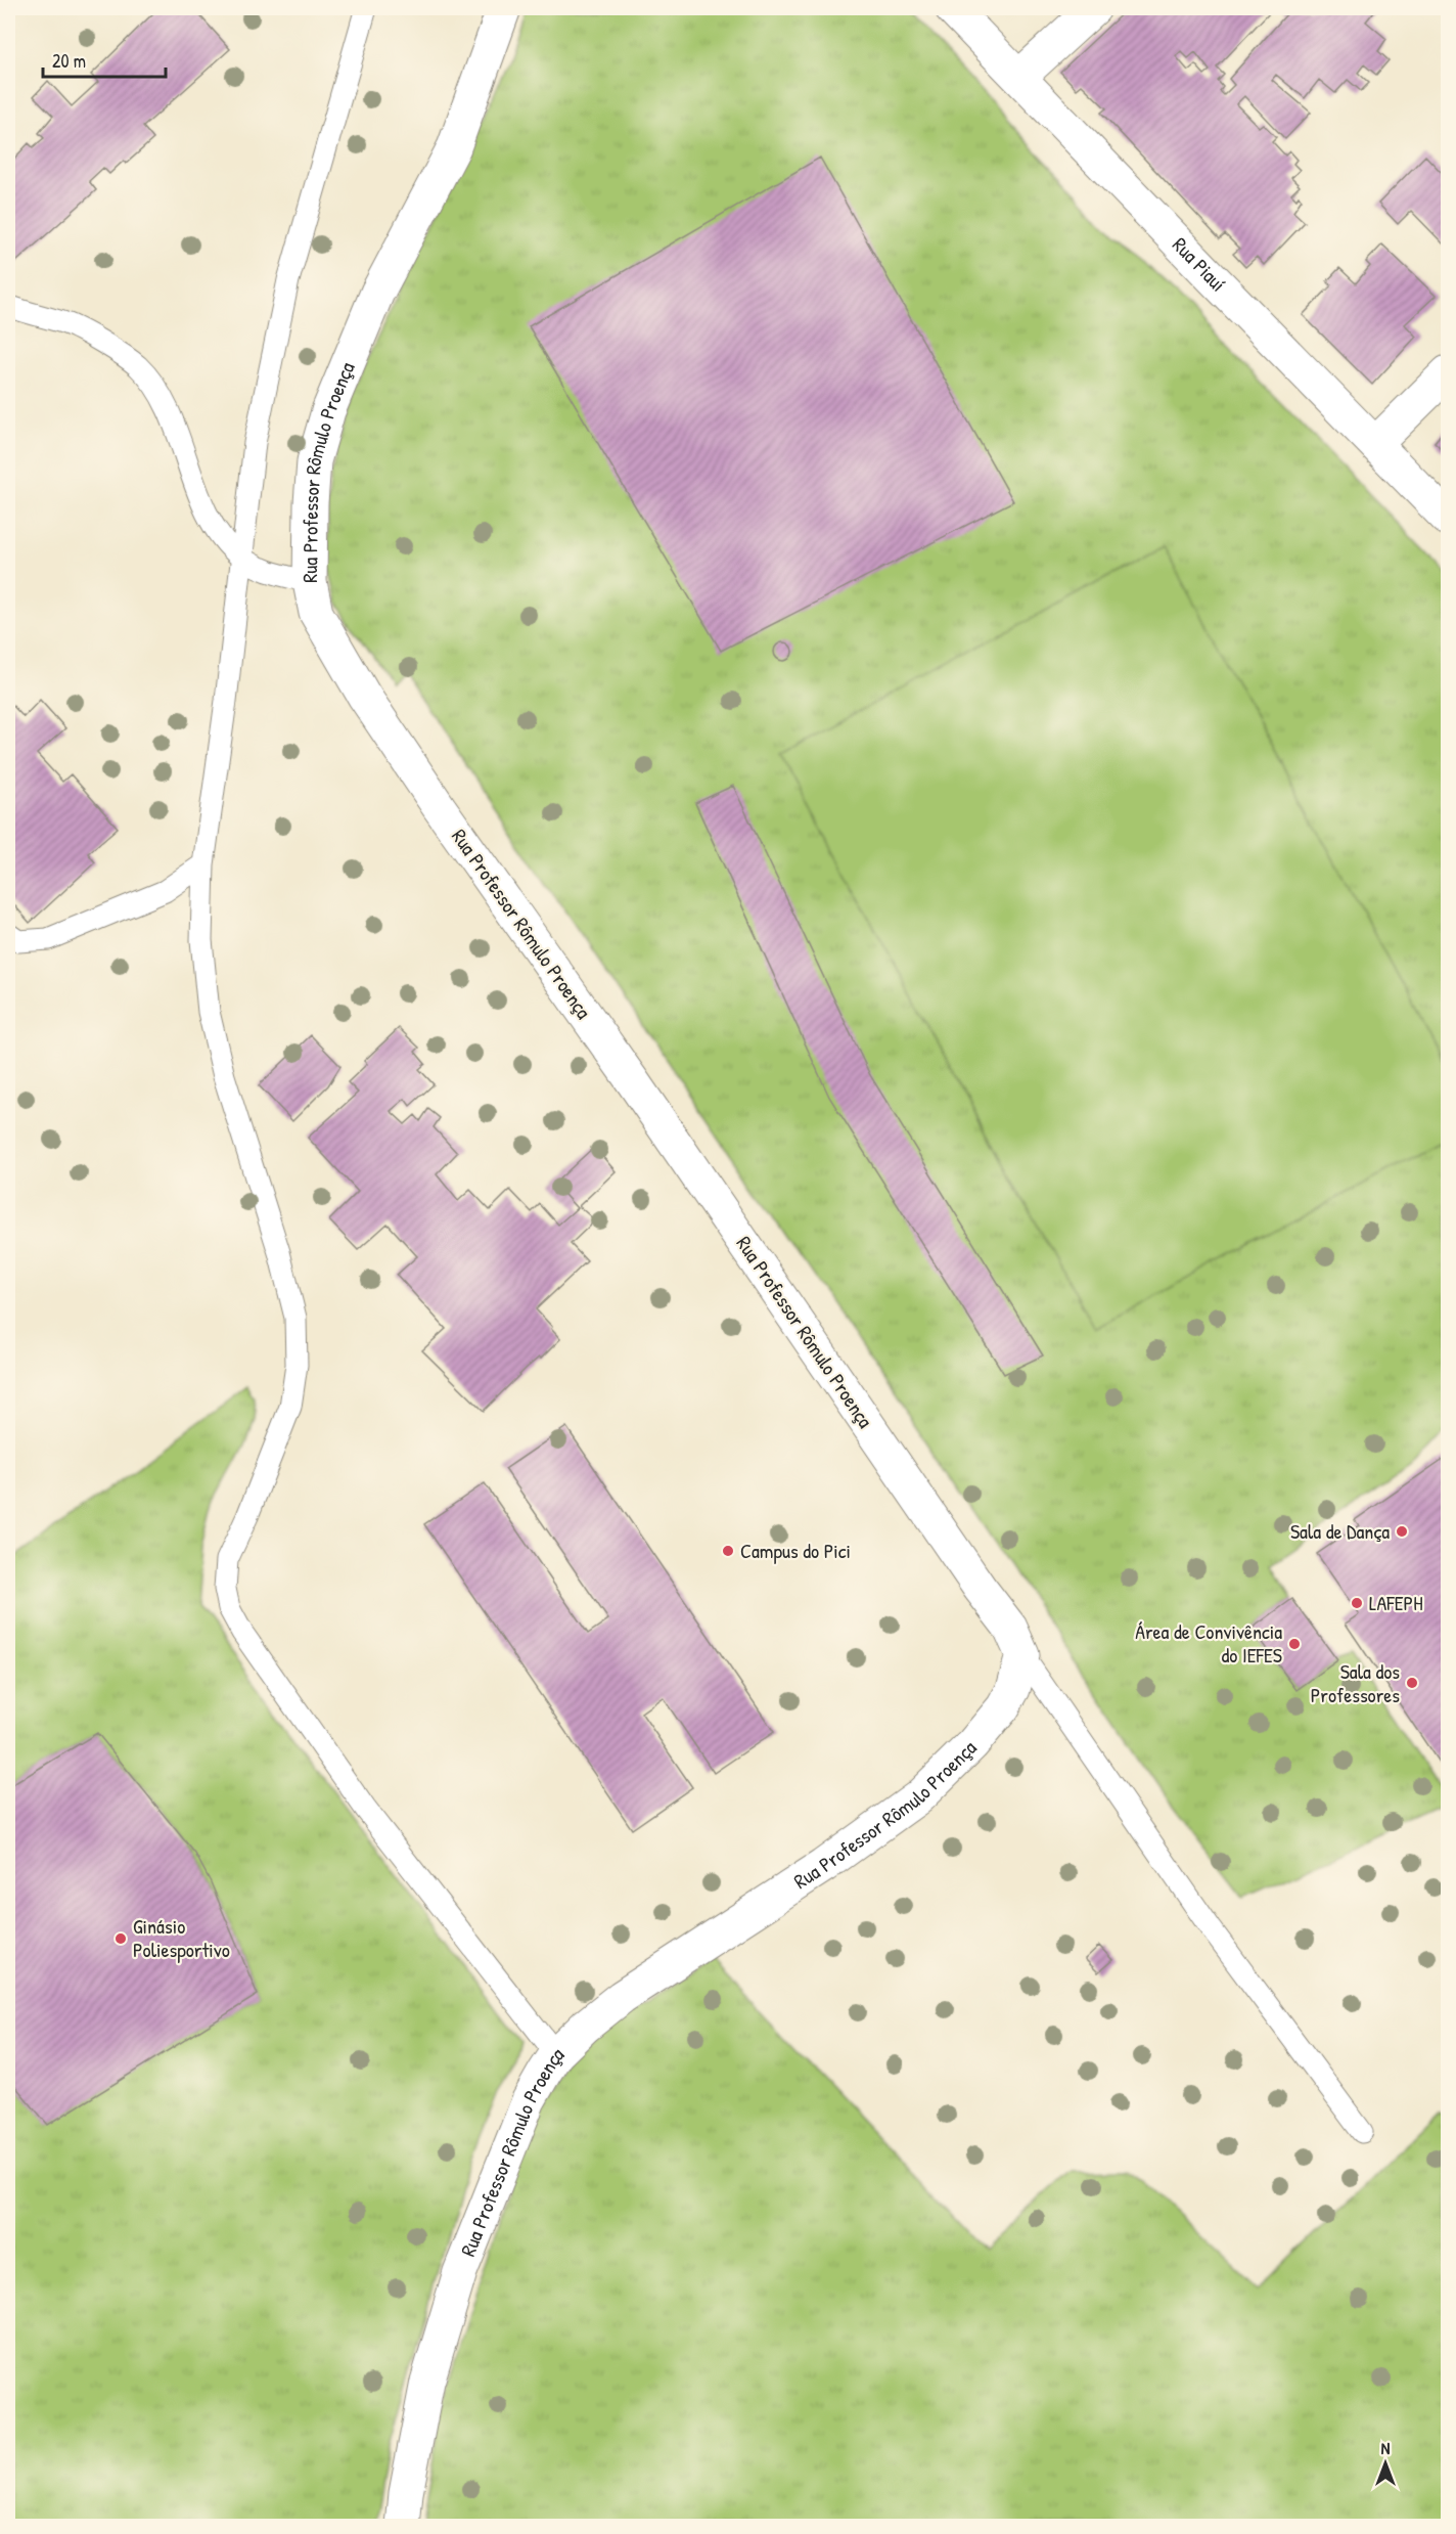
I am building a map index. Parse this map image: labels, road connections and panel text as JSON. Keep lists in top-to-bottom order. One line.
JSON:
{"streets":{"street":["Rua Piauí","Rua Professor Rômulo Proença"]},"places":["Sala de Dança","Campus do Pici","LAFEPH","Área de Convivência do IEFES","Sala dos Professores","Ginásio Poliesportivo"],"scale_bar":"20 m","north":"top"}
